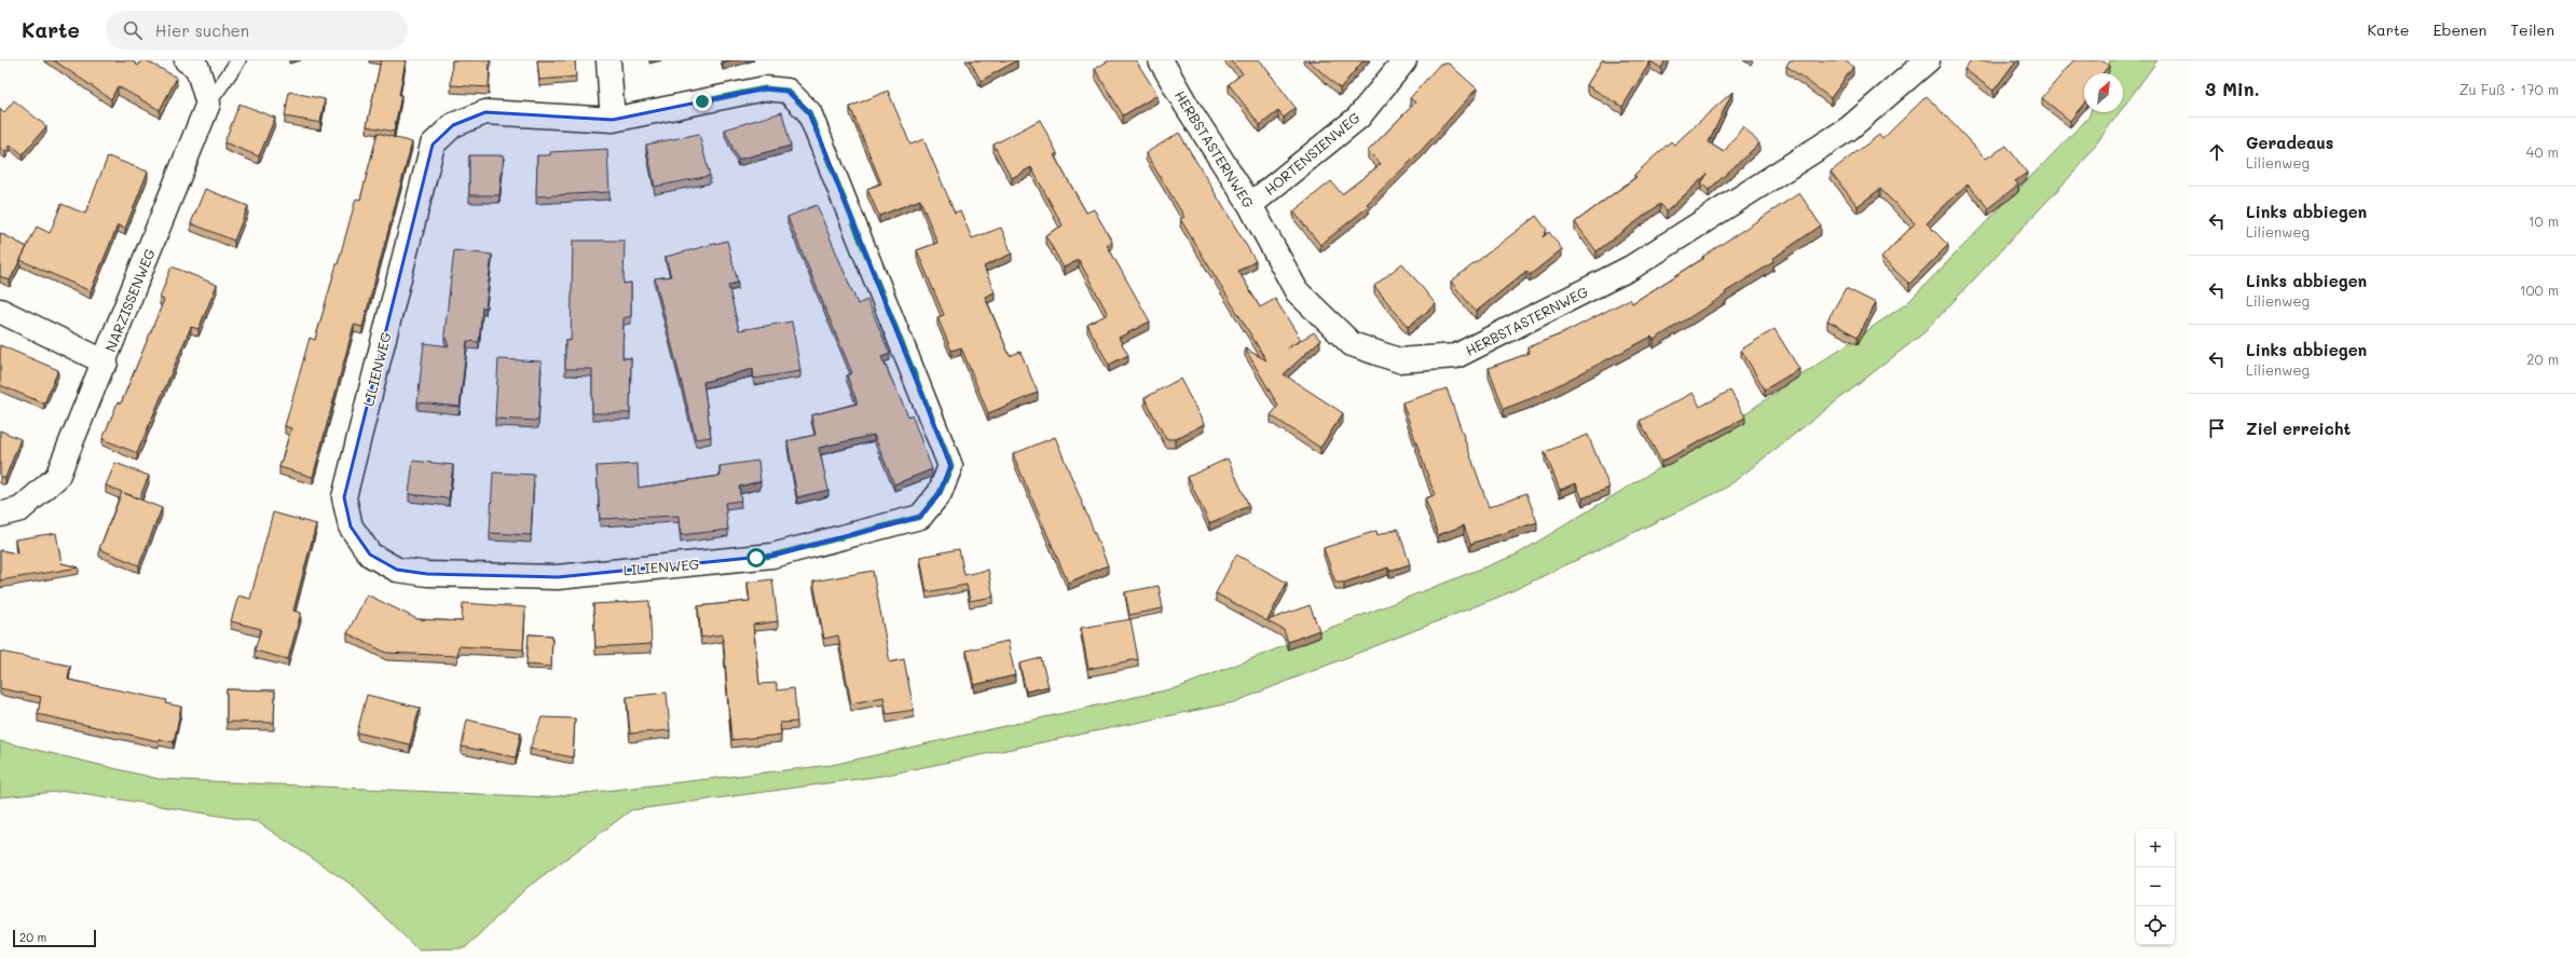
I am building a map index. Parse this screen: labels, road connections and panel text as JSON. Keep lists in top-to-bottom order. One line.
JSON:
{"streets":{"street":["HERBSTASTERNWEG","HORTENSIENWEG","NARZISSENWEG","LILIENWEG"]},"crossings":[["HERBSTASTERNWEG","HORTENSIENWEG"]],"scale_bar":"20 m","north":"top right","page":{"header":"Karte","search":"Hier suchen","nav":["Karte","Ebenen","Teilen"],"heading":["3 Min.","Zu Fuß · 170 m"],"list":[["Geradeaus","Lilienweg","40 m"],["Links abbiegen","Lilienweg","10 m"],["Links abbiegen","Lilienweg","100 m"],["Links abbiegen","Lilienweg","20 m"],"Ziel erreicht"],"map_buttons":["+","−"],"scale":"20 m"}}
